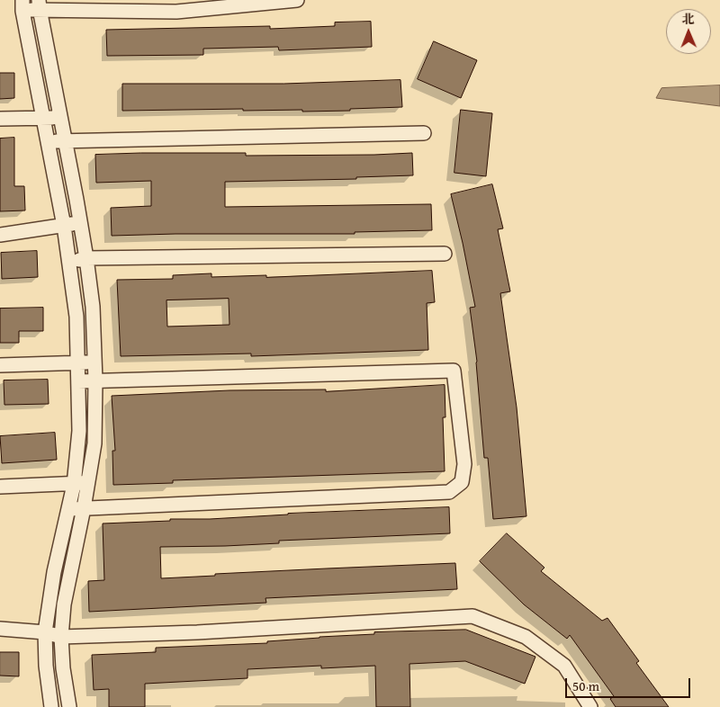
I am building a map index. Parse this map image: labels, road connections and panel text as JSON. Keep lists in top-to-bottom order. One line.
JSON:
{"scale_bar":"50 m","north":"top"}
